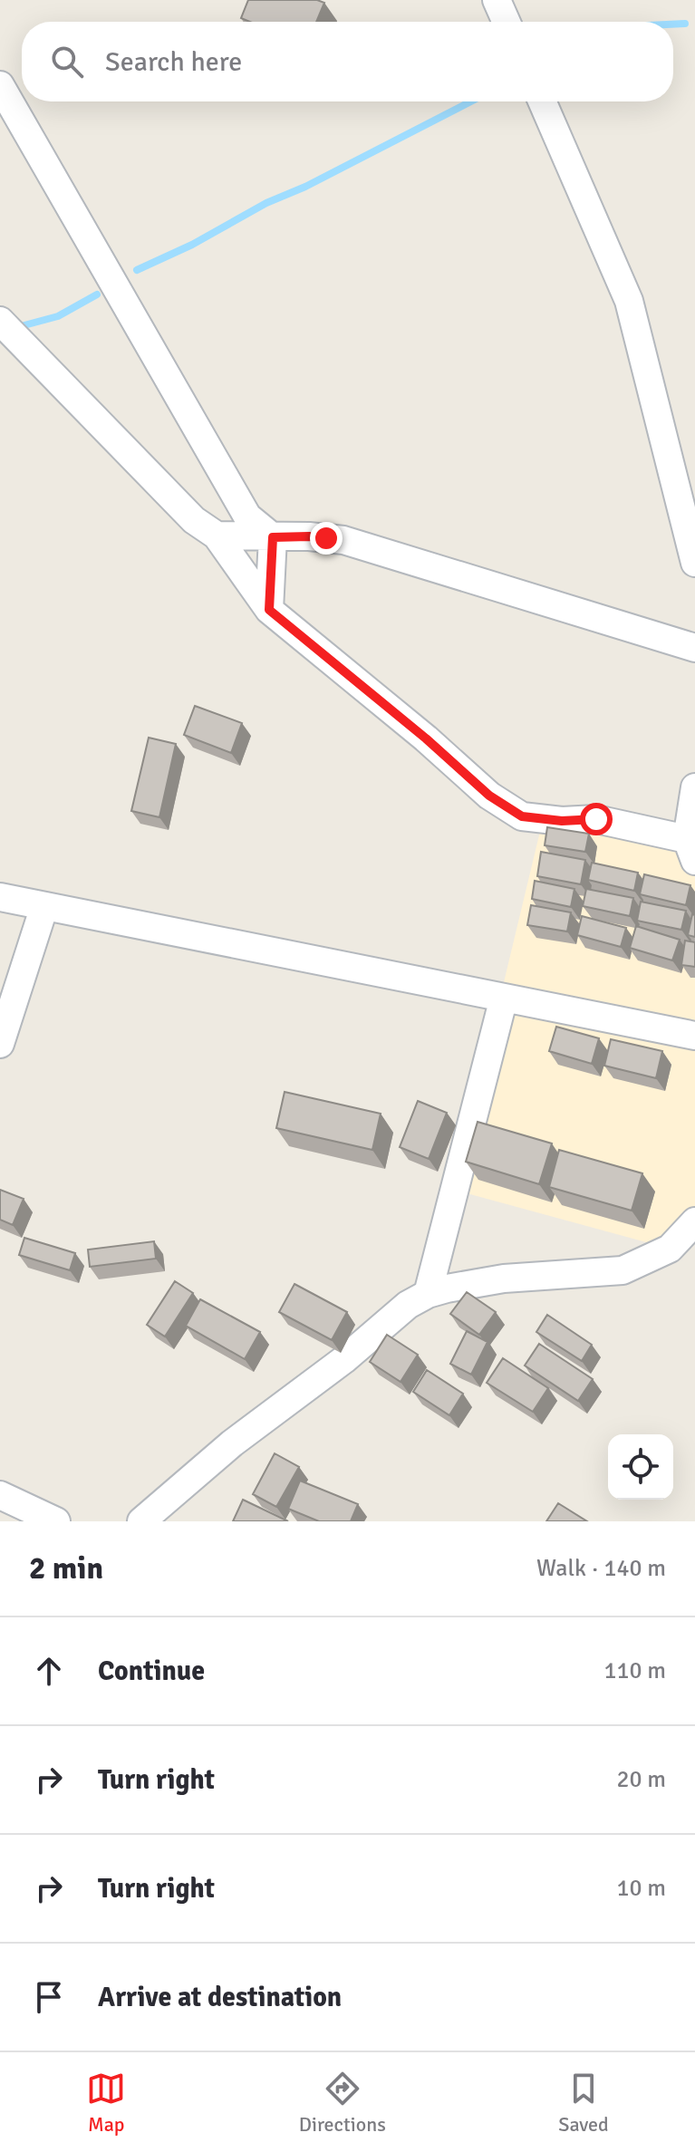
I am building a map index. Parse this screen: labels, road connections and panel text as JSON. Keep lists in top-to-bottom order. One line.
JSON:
{"page":{"search":"Search here","heading":["2 min","Walk · 140 m"],"list":[["Continue","110 m"],["Turn right","20 m"],["Turn right","10 m"],"Arrive at destination"],"nav":["Map","Directions","Saved"]}}
